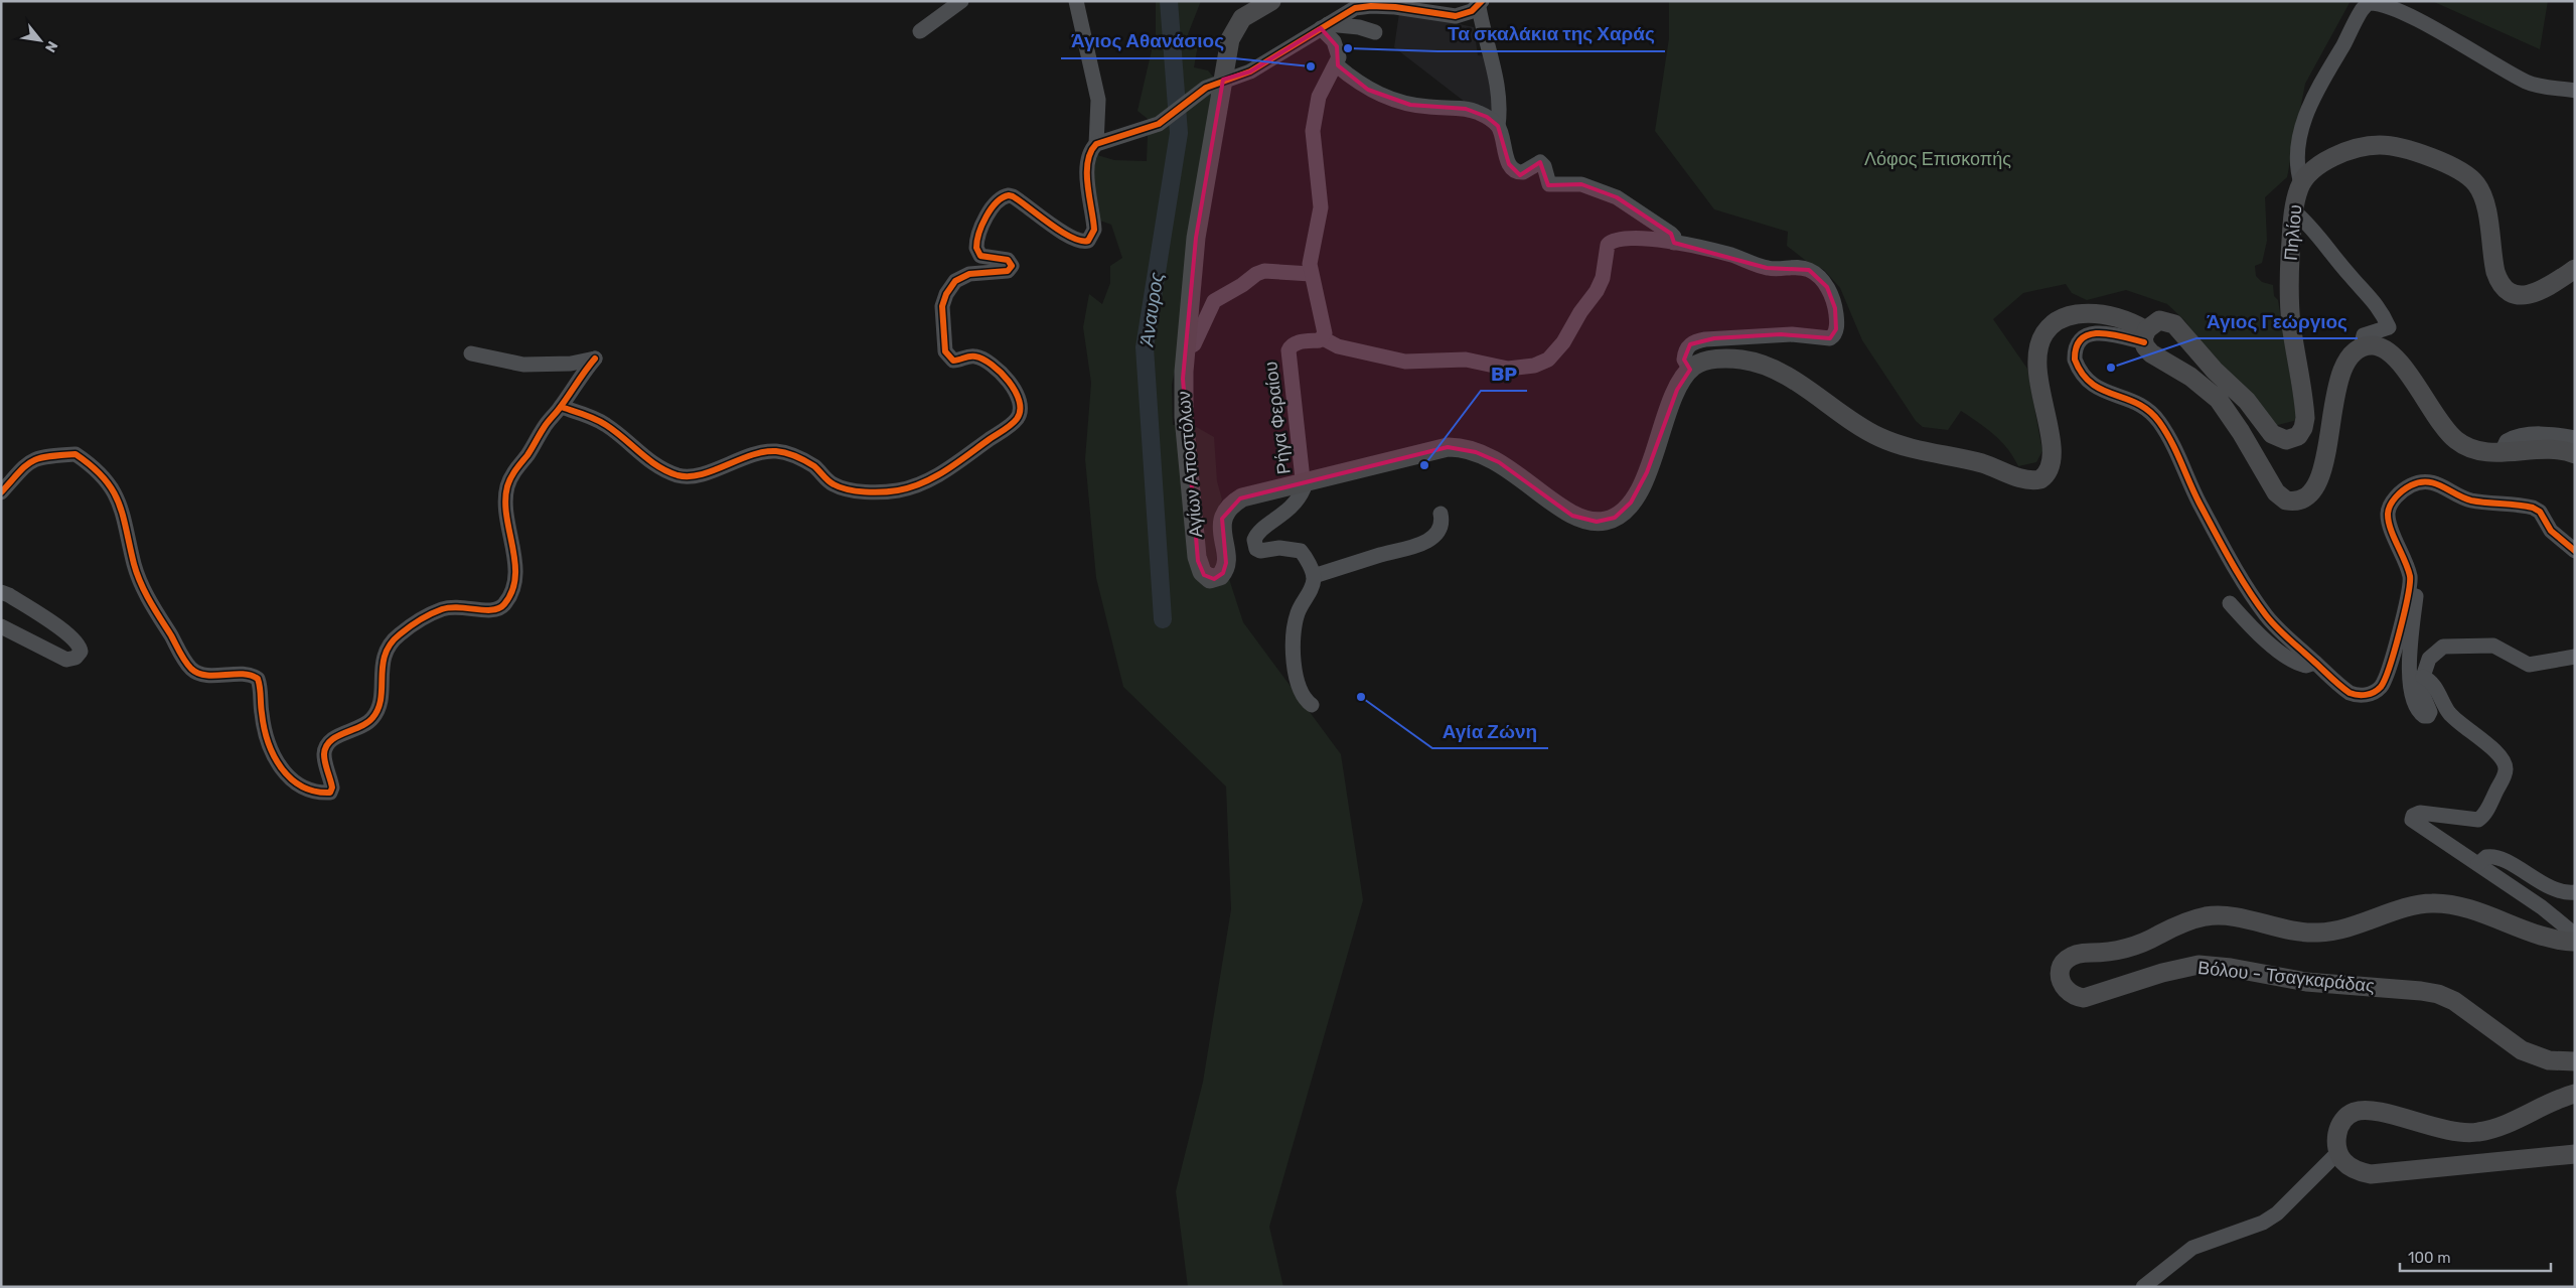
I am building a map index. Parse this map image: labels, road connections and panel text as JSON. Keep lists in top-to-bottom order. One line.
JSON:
{"streets":{"main road":["Πηλίου","Αγίων Αποστόλων","Βόλου - Τσαγκαράδας"],"street":["Ρήγα Φεραίου"]},"crossings":[["Ρήγα Φεραίου","Αγίων Αποστόλων"]],"water":["Άναυρος"],"parks":["Λόφος Επισκοπής"],"places":["Τα σκαλάκια της Χαράς","Άγιος Αθανάσιος","Άγιος Γεώργιος","BP","Αγία Ζώνη"],"scale_bar":"100 m","north":"bottom right"}
